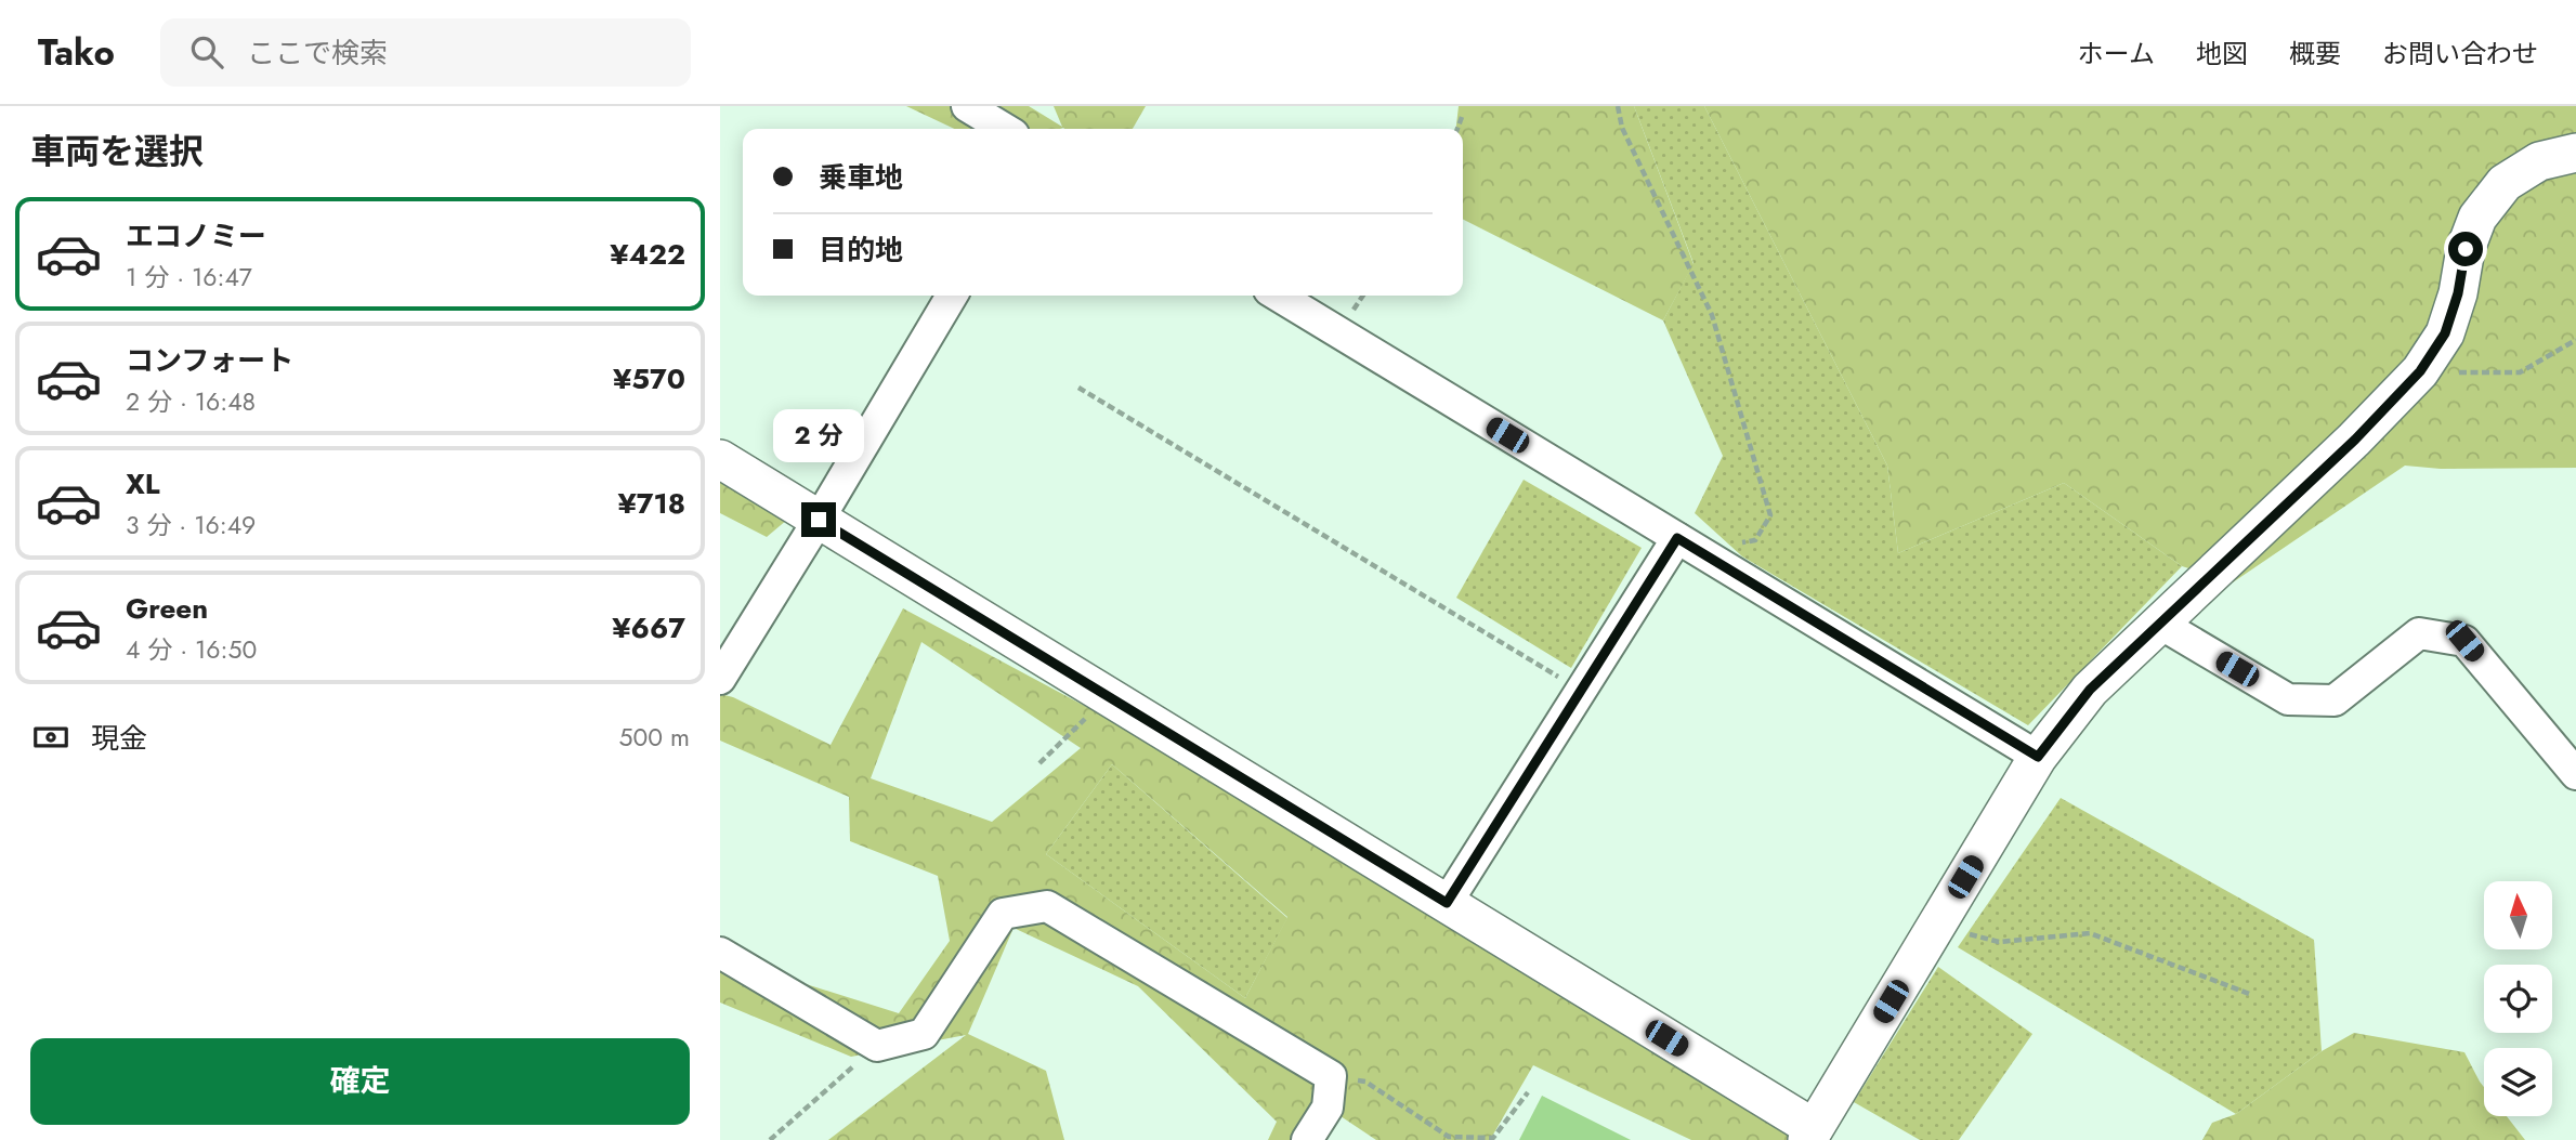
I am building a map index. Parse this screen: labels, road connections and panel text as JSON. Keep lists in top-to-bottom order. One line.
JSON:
{"north":"top","page":{"header":"Tako","search":"ここで検索","nav":["ホーム","地図","概要","お問い合わせ"],"heading":"車両を選択","banner":["乗車地","目的地"],"list":[{"name":"エコノミー","note":"1 分 · 16:47","value":"¥422"},{"name":"コンフォート","note":"2 分 · 16:48","value":"¥570"},{"name":"XL","note":"3 分 · 16:49","value":"¥718"},{"name":"Green","note":"4 分 · 16:50","value":"¥667"}],"bubble":"2 分","pay":["現金","500 m"],"buttons":"確定"}}
